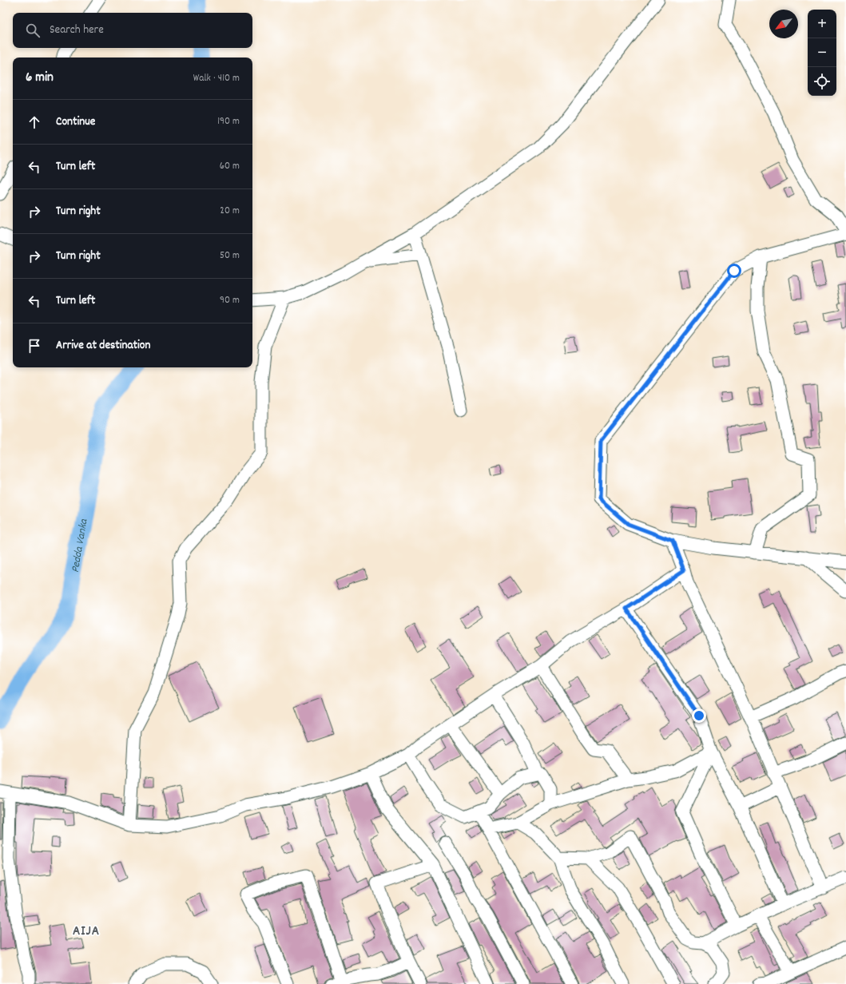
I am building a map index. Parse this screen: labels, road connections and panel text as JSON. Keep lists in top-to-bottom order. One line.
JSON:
{"districts":["AIJA"],"water":["Pedda Vanka"],"north":"bottom left","page":{"map_buttons":["+","−"],"search":"Search here","heading":["6 min","Walk · 410 m"],"list":[["Continue","190 m"],["Turn left","60 m"],["Turn right","20 m"],["Turn right","50 m"],["Turn left","90 m"],"Arrive at destination"]}}
